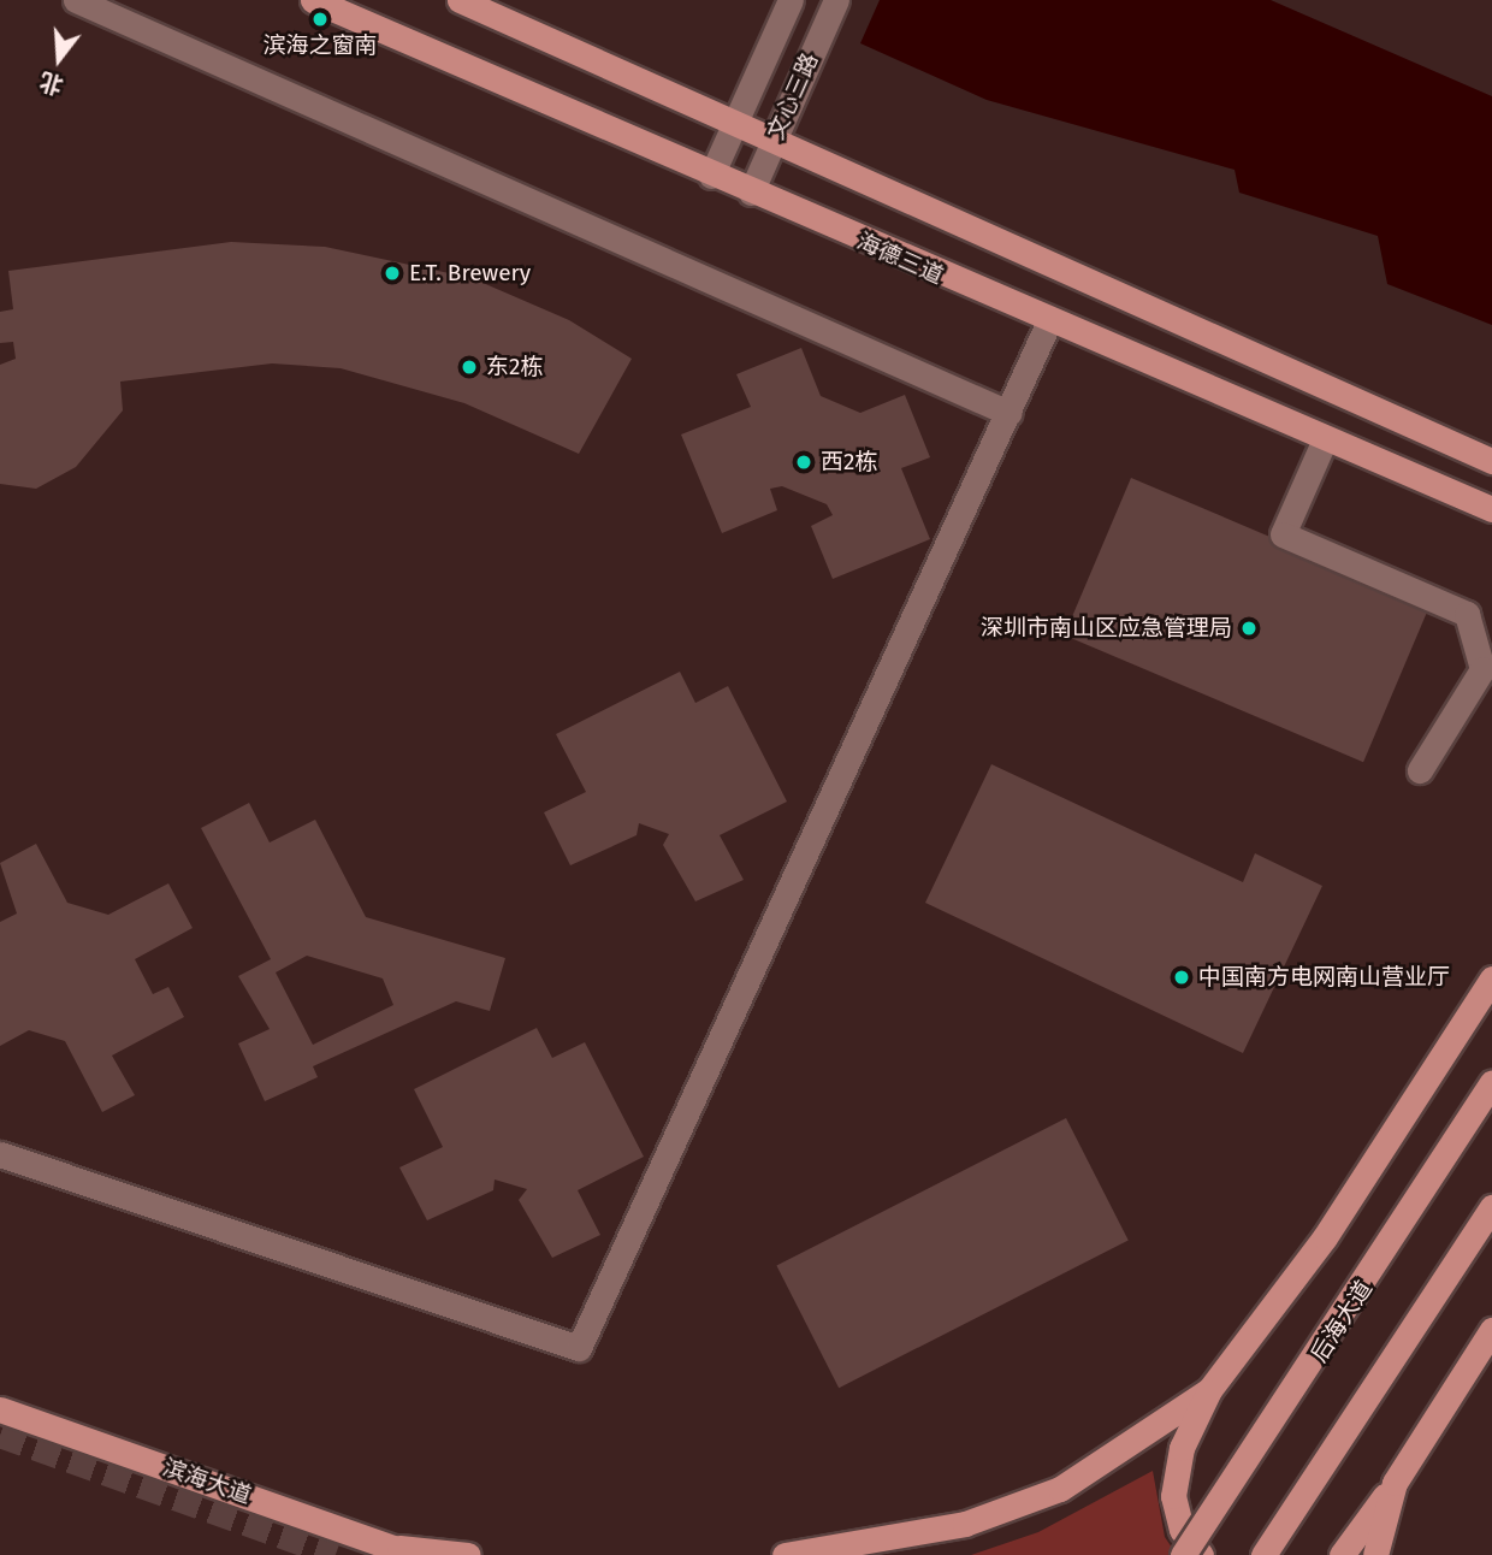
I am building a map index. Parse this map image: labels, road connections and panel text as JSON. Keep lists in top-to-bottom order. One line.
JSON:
{"streets":{"main road":["海德三道","后海大道","滨海大道"],"street":["文心三路"]},"crossings":[["文心三路","海德三道"]],"places":["滨海之窗南","E.T. Brewery","东2栋","西2栋","深圳市南山区应急管理局","中国南方电网南山营业厅"],"north":"bottom"}
